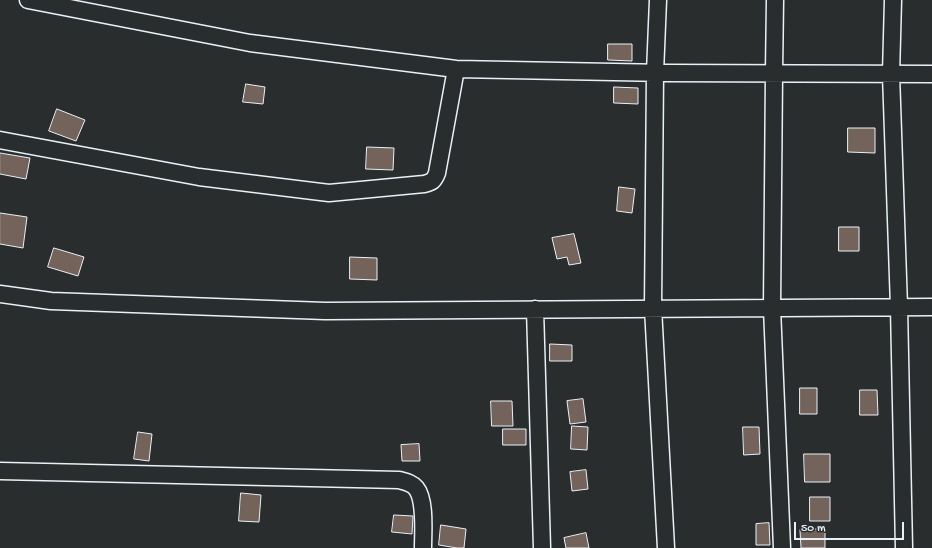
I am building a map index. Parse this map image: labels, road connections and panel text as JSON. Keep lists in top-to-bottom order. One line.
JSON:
{"scale_bar":"50 m"}
